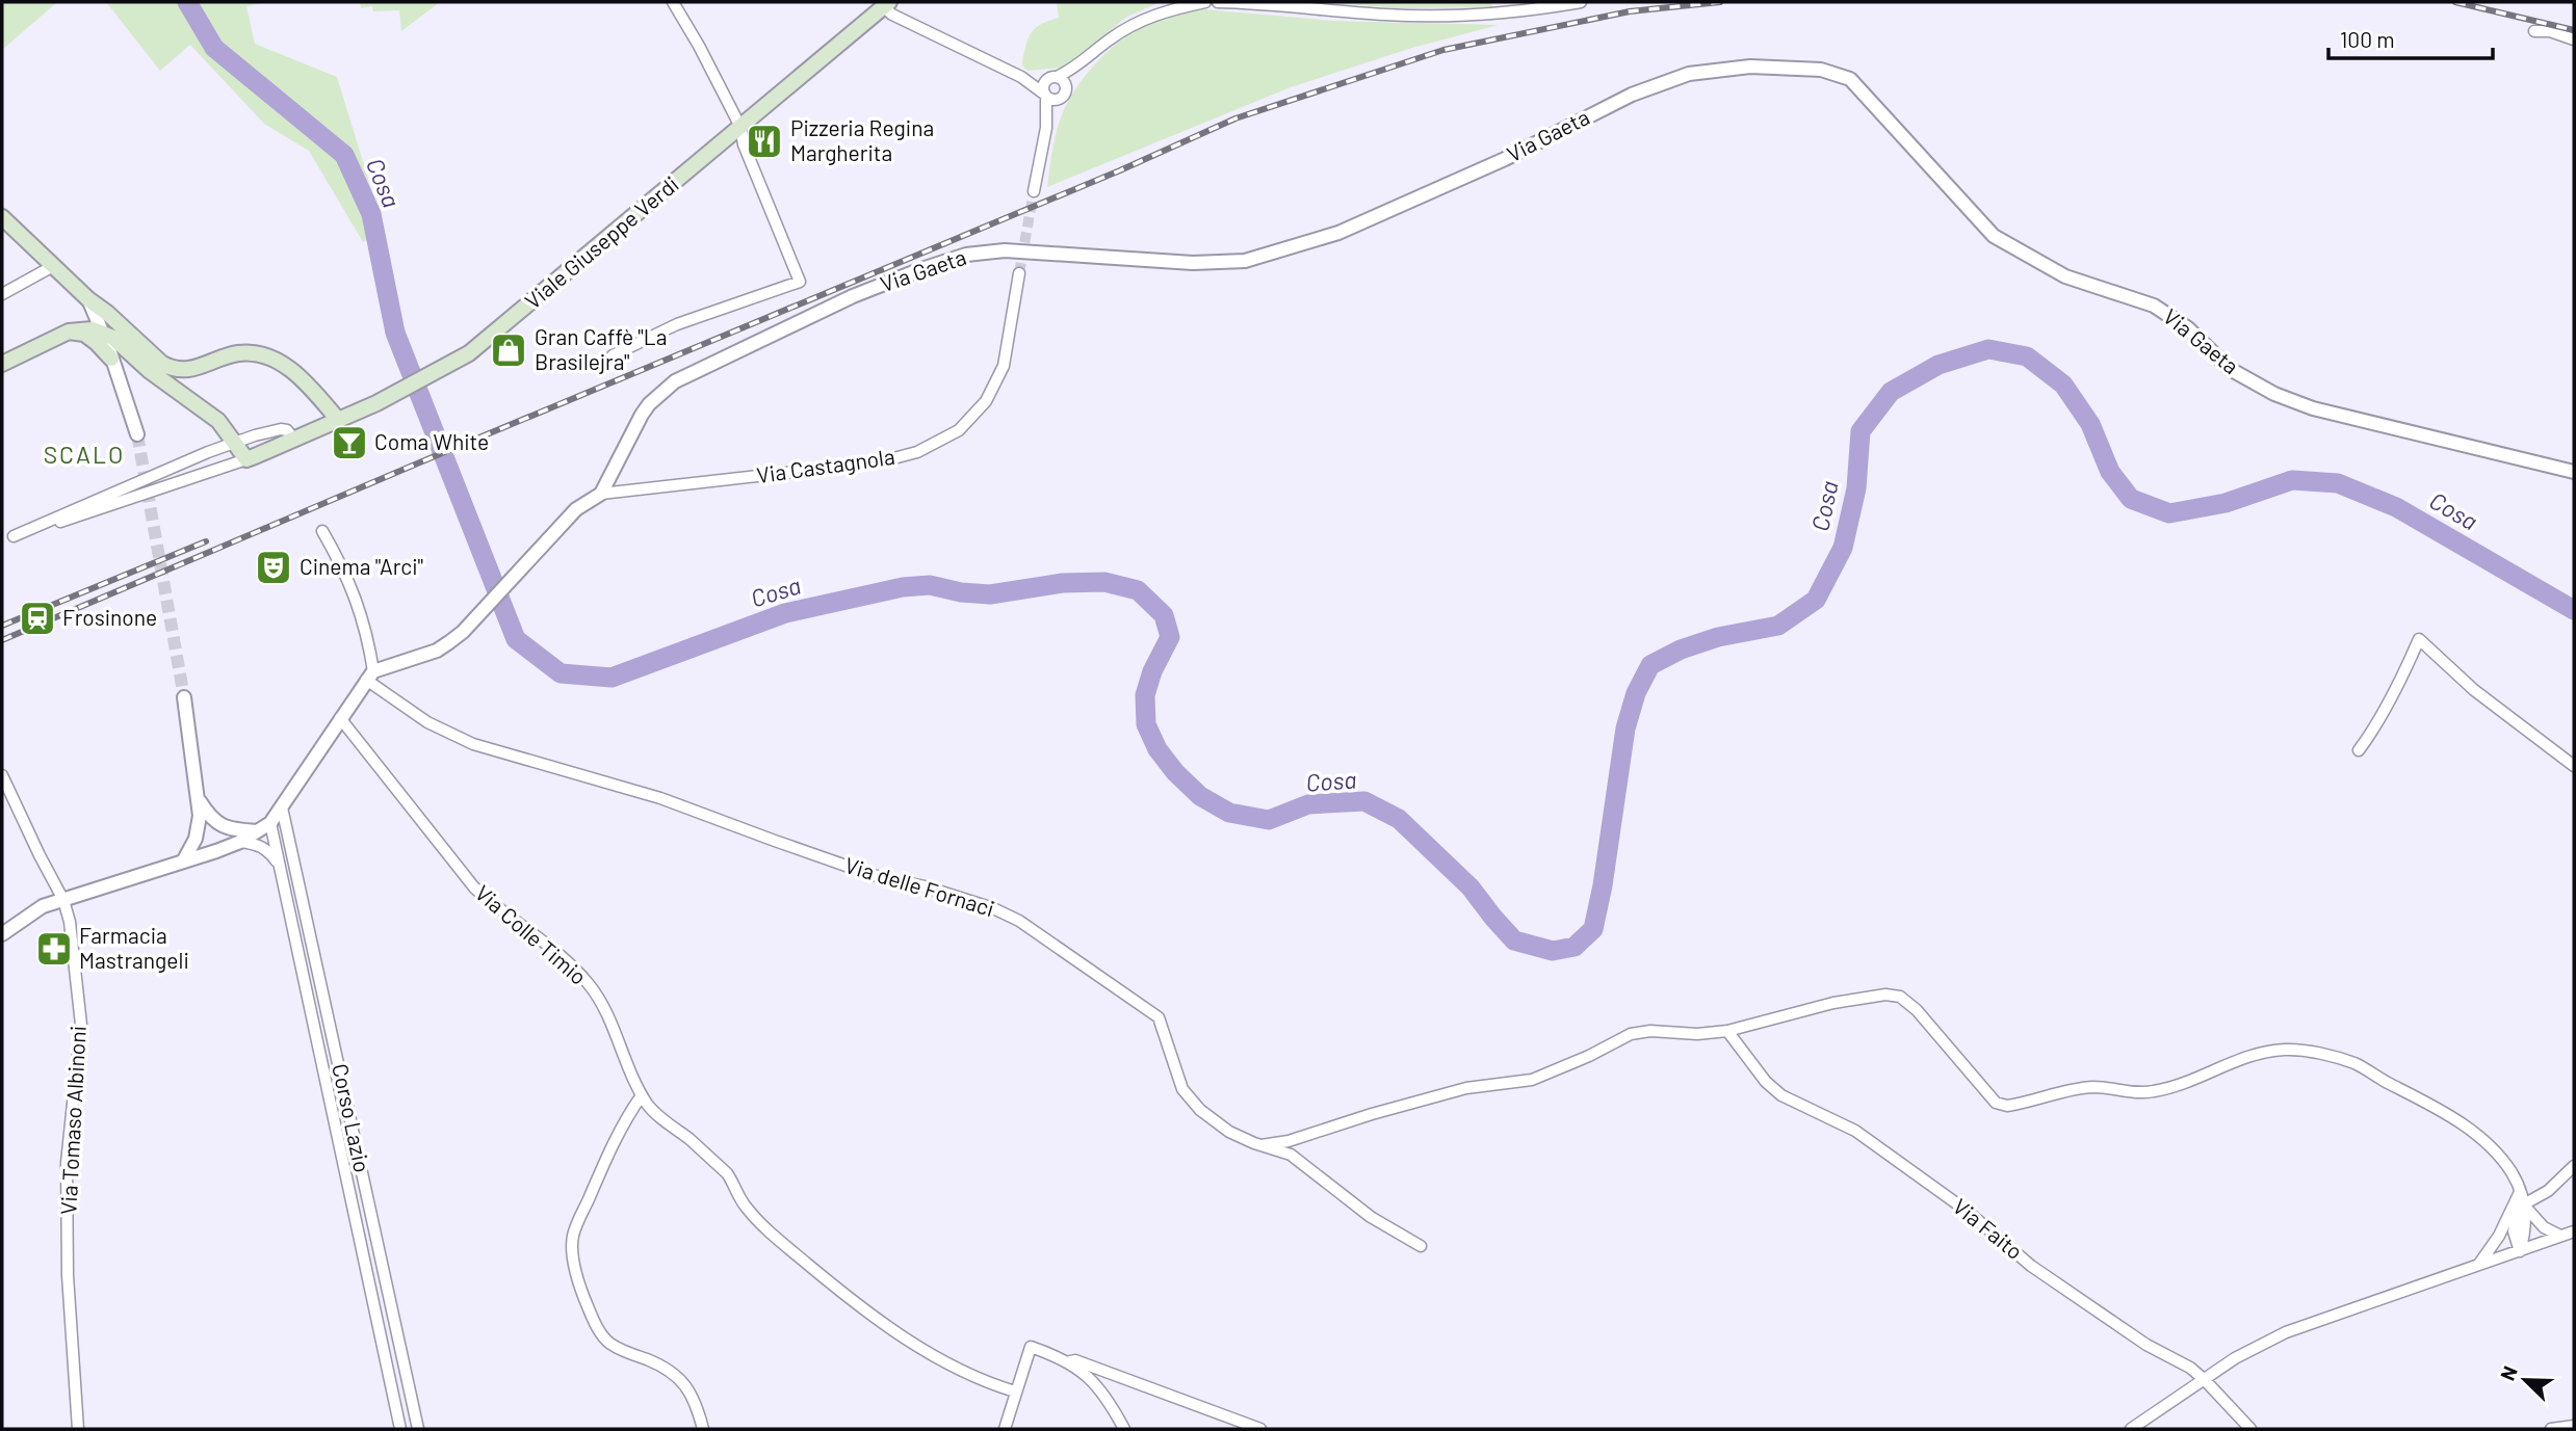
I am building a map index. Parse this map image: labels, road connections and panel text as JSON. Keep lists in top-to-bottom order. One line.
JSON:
{"streets":{"main road":["Viale Giuseppe Verdi"],"street":["Via Gaeta","Via Castagnola","Via delle Fornaci","Via Colle Timio","Corso Lazio","Via Tomaso Albinoni","Via Faito"]},"crossings":[["Via Gaeta","Via Castagnola"],["Via Gaeta","Via delle Fornaci"]],"districts":["SCALO"],"water":["Cosa"],"places":{"restaurant":["Pizzeria Regina Margherita"],"shop":["Gran Caffè \"La Brasilejra\""],"bar":["Coma White"],"theatre":["Cinema \"Arci\""],"station":["Frosinone"],"pharmacy":["Farmacia Mastrangeli"]},"scale_bar":"100 m","north":"top left"}
